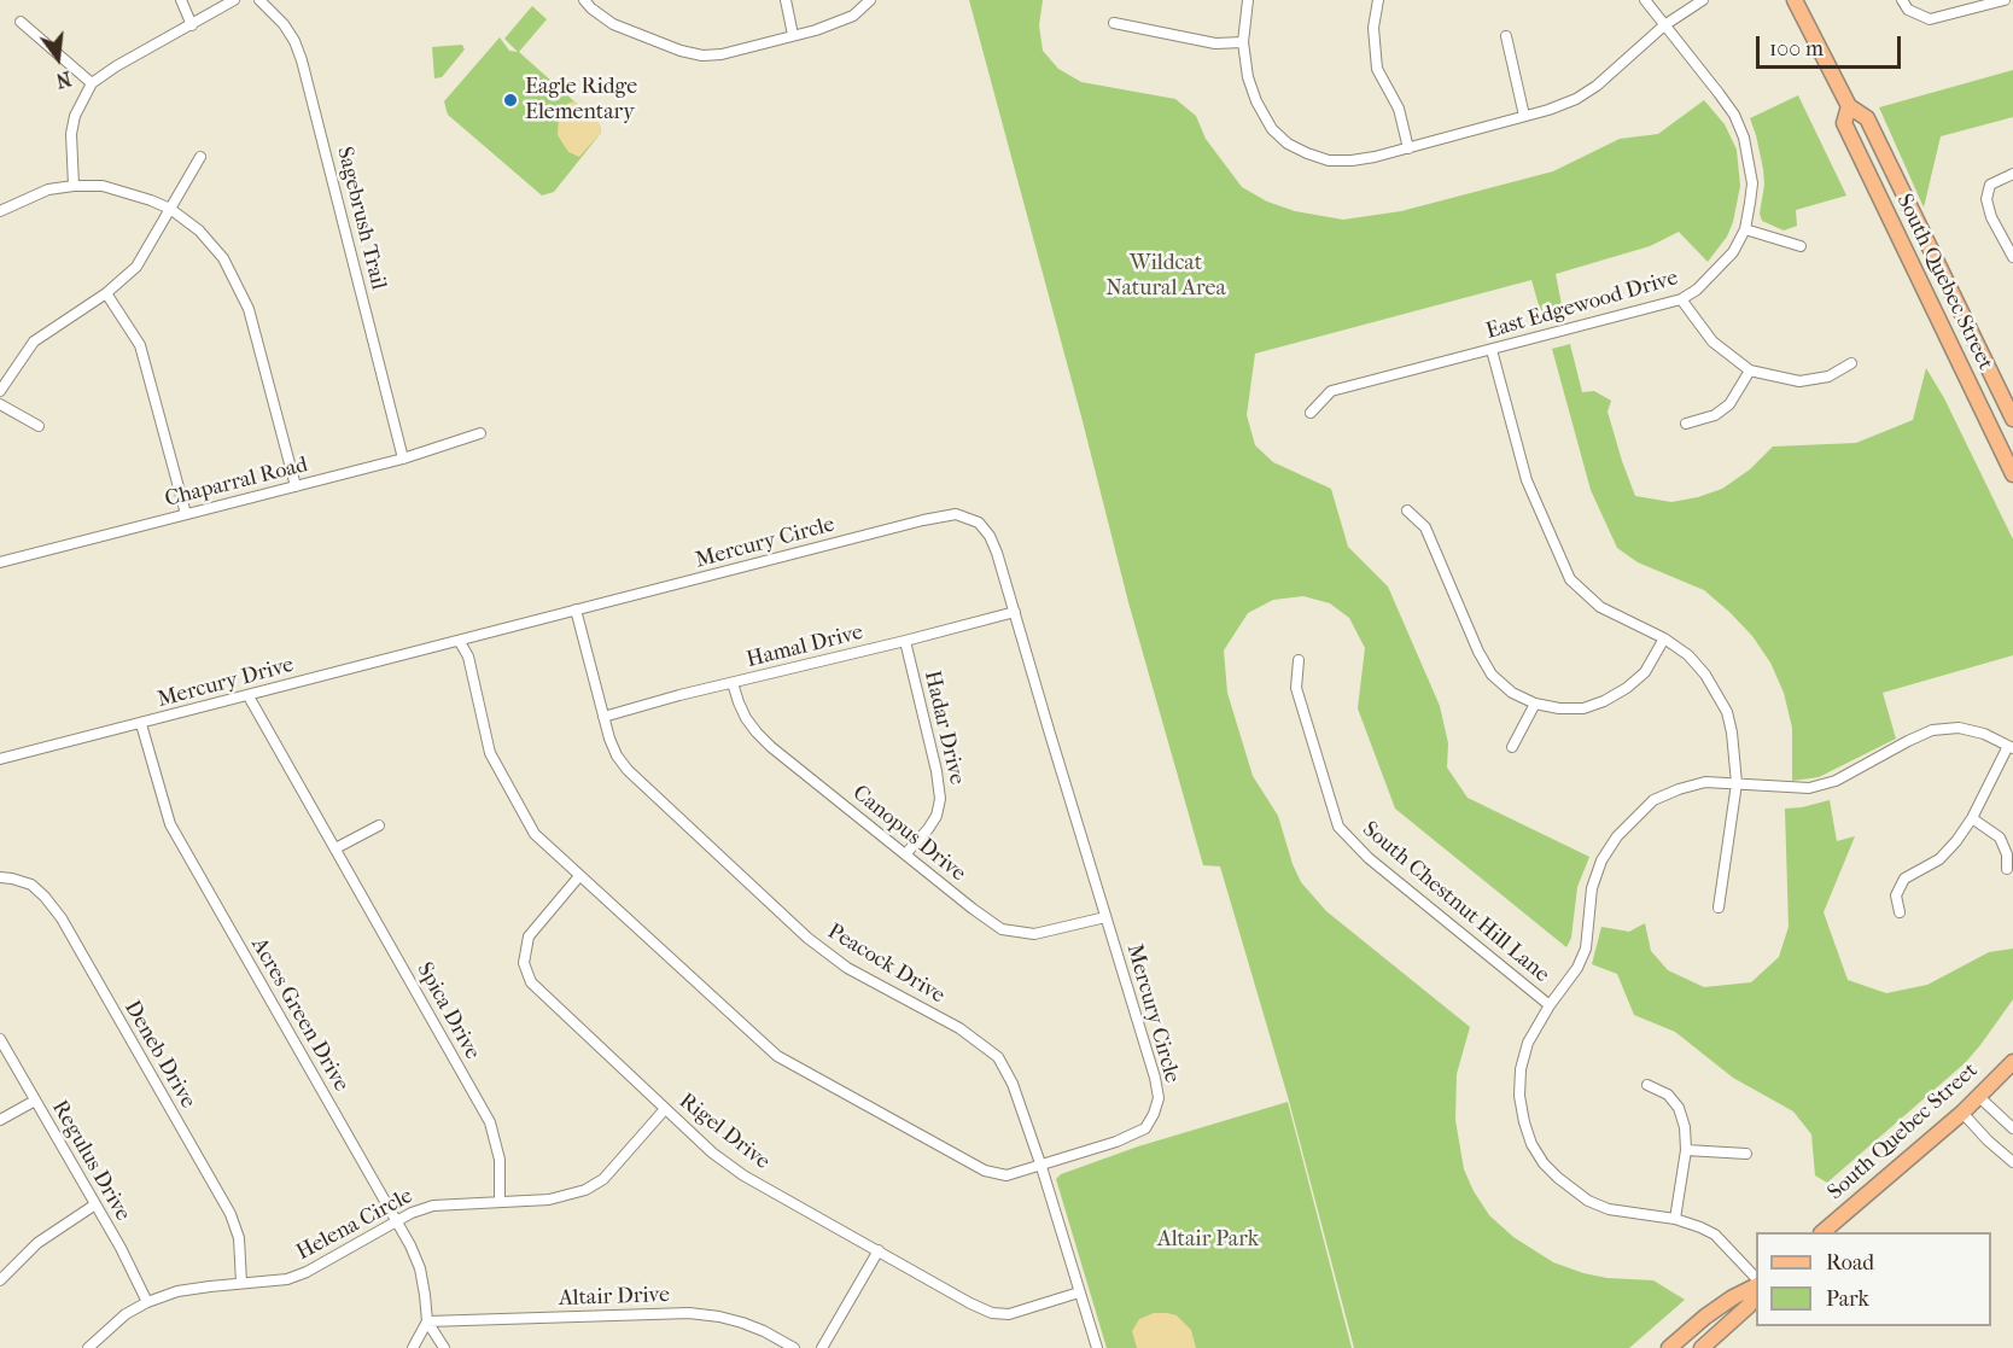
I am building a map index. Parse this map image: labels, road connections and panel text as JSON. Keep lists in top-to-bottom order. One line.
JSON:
{"streets":{"main road":["South Quebec Street"],"street":["Sagebrush Trail","East Edgewood Drive","Chaparral Road","Mercury Circle","Hamal Drive","Mercury Drive","Hadar Drive","Canopus Drive","South Chestnut Hill Lane","Peacock Drive","Spica Drive","Acres Green Drive","Deneb Drive","Rigel Drive","Regulus Drive","Helena Circle","Altair Drive"]},"crossings":[["Sagebrush Trail","Chaparral Road"],["Mercury Circle","Hamal Drive"],["Mercury Circle","Mercury Drive"],["Mercury Circle","Canopus Drive"],["Mercury Circle","Peacock Drive"],["Mercury Circle","Rigel Drive"],["Hamal Drive","Hadar Drive"],["Hamal Drive","Canopus Drive"],["Hamal Drive","Peacock Drive"],["Mercury Drive","Spica Drive"],["Mercury Drive","Acres Green Drive"],["Hadar Drive","Canopus Drive"],["Peacock Drive","Rigel Drive"],["Spica Drive","Helena Circle"],["Acres Green Drive","Helena Circle"],["Acres Green Drive","Altair Drive"],["Deneb Drive","Helena Circle"],["Rigel Drive","Helena Circle"],["Regulus Drive","Helena Circle"]],"parks":["Wildcat Natural Area","Altair Park"],"places":["Eagle Ridge Elementary"],"legend":["Road","Park"],"scale_bar":"100 m","north":"bottom"}
